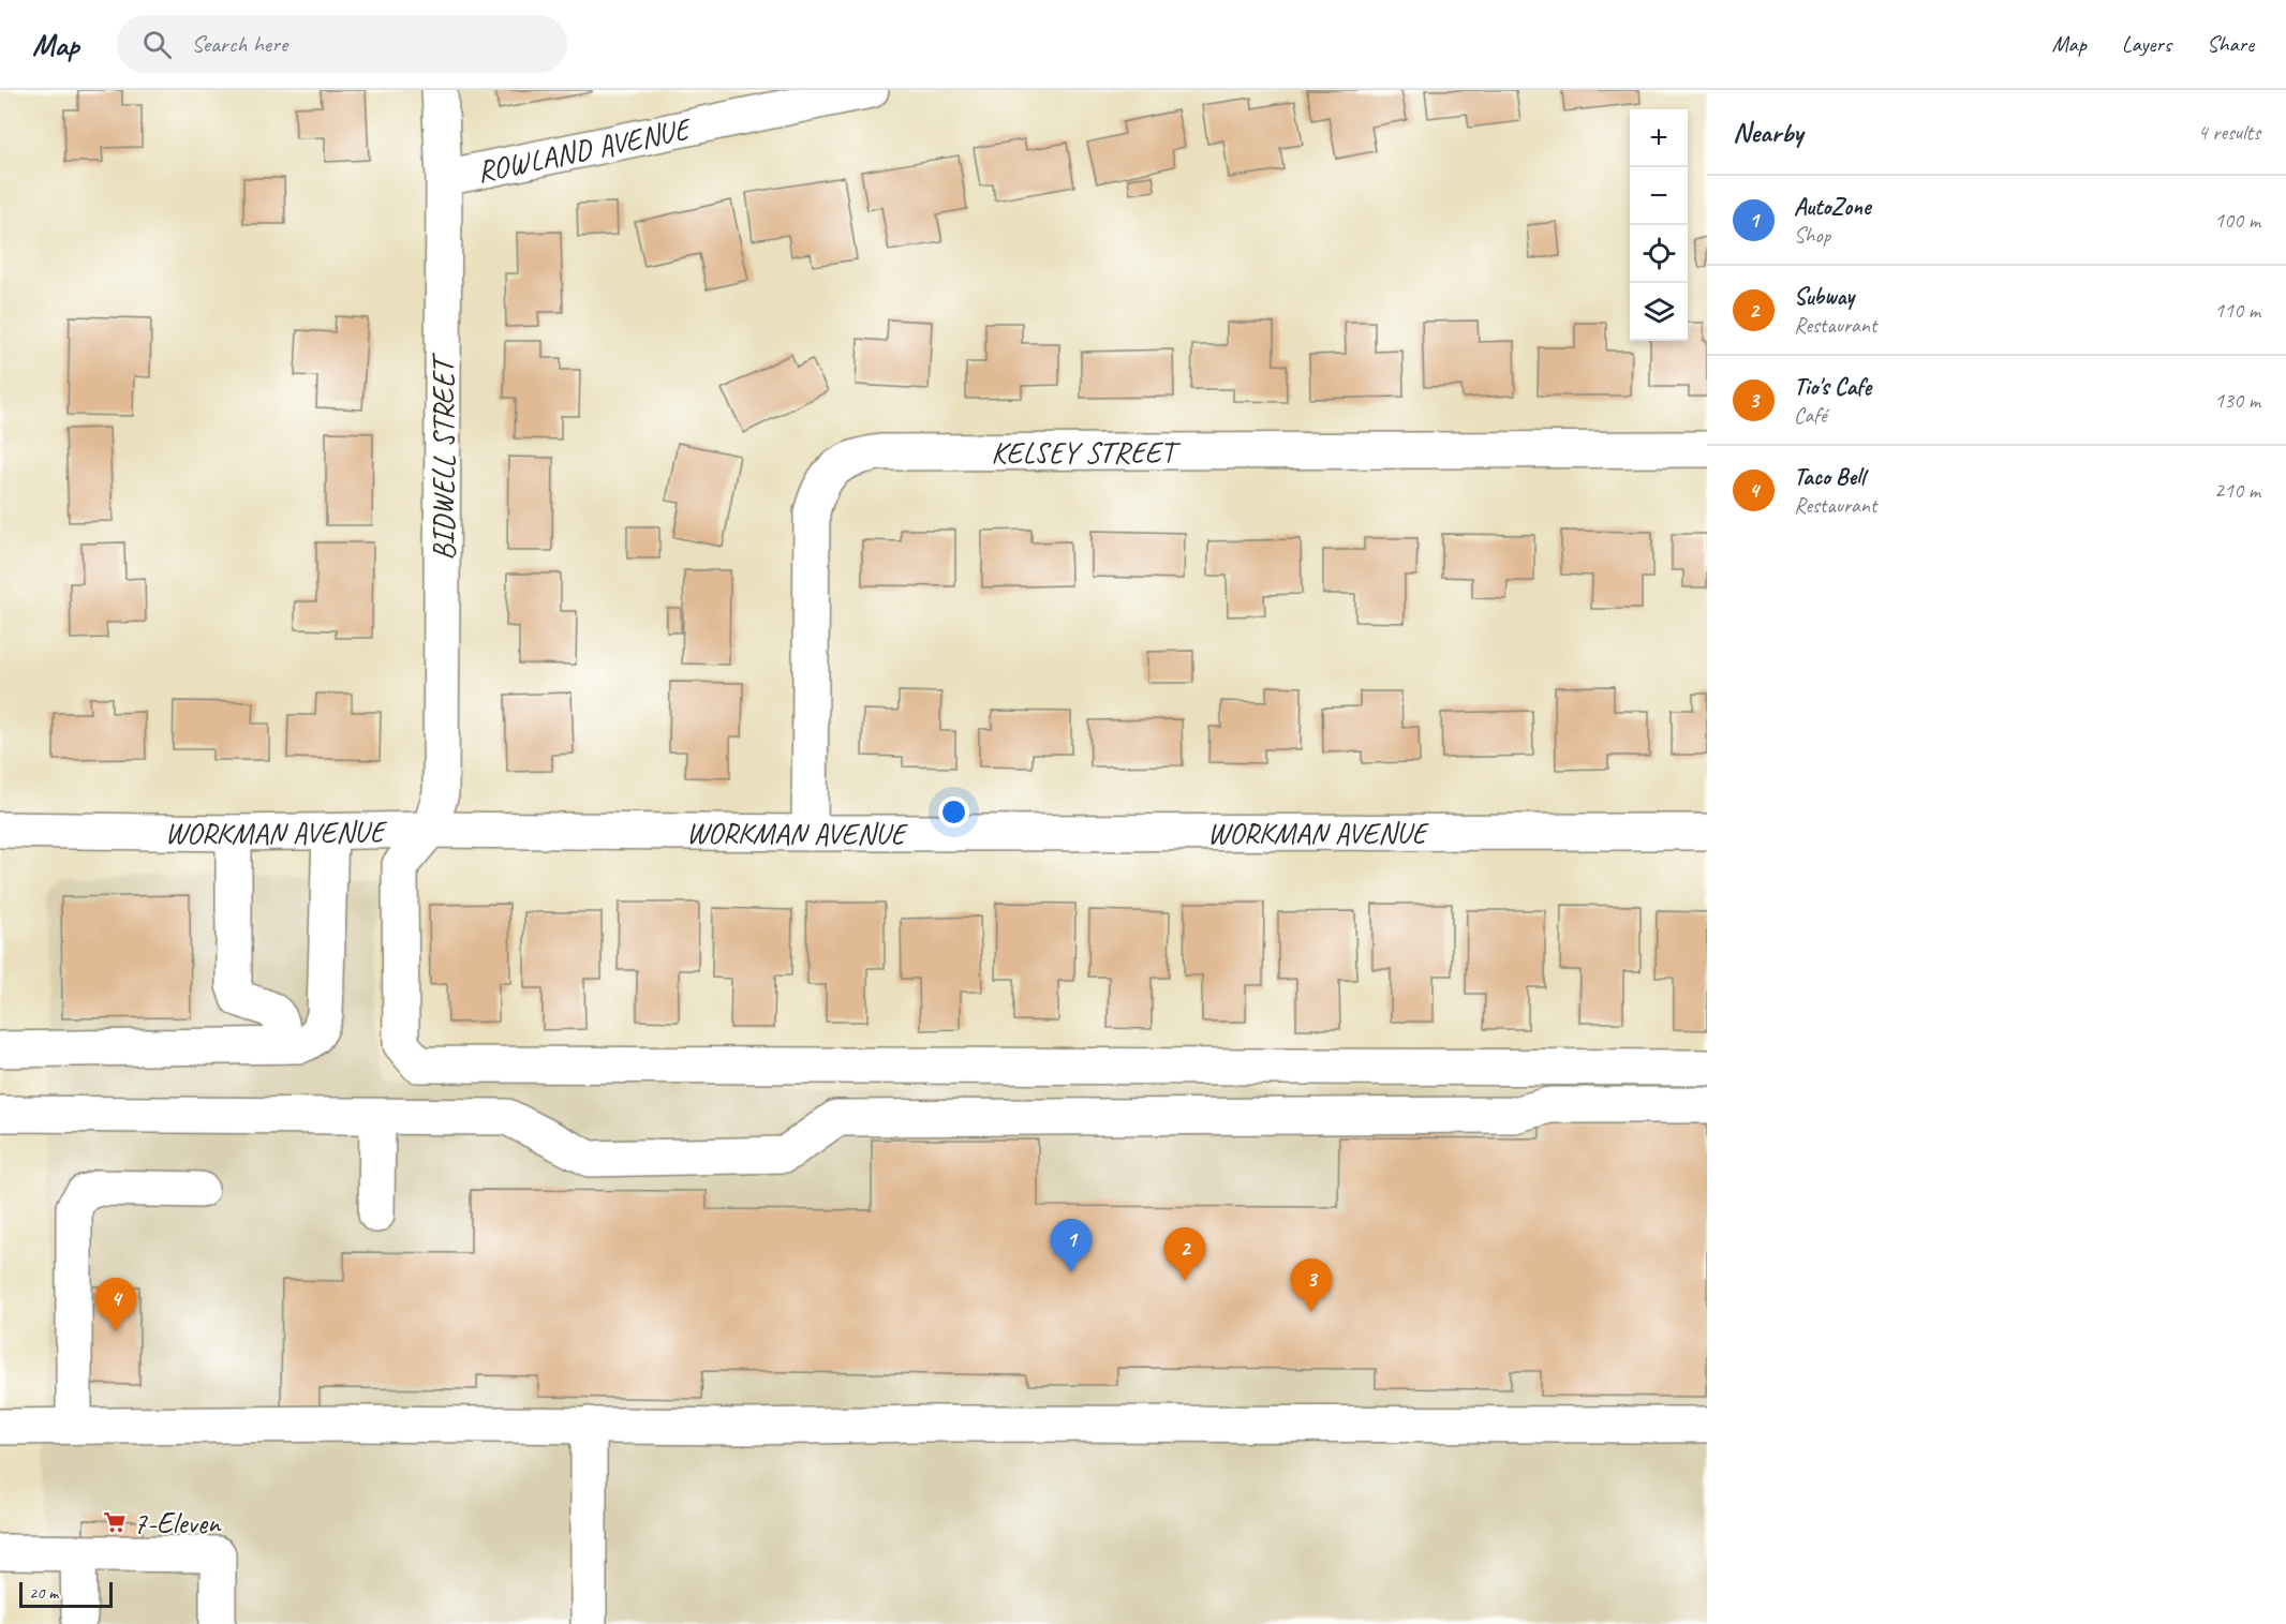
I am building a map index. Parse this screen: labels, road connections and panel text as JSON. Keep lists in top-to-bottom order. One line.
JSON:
{"streets":{"street":["ROWLAND AVENUE","KELSEY STREET","BIDWELL STREET","WORKMAN AVENUE"]},"crossings":[["ROWLAND AVENUE","BIDWELL STREET"],["KELSEY STREET","WORKMAN AVENUE"],["BIDWELL STREET","WORKMAN AVENUE"]],"places":{"supermarket":["7-Eleven"]},"scale_bar":"20 m","page":{"header":"Map","search":"Search here","nav":["Map","Layers","Share"],"heading":["Nearby","4 results"],"map_buttons":["+","−"],"list":[{"mark":"1","name":"AutoZone","note":"Shop","value":"100 m"},{"mark":"2","name":"Subway","note":"Restaurant","value":"110 m"},{"mark":"3","name":"Tio's Cafe","note":"Café","value":"130 m"},{"mark":"4","name":"Taco Bell","note":"Restaurant","value":"210 m"}],"pins":["1","2","3","4"],"scale":"20 m"}}
